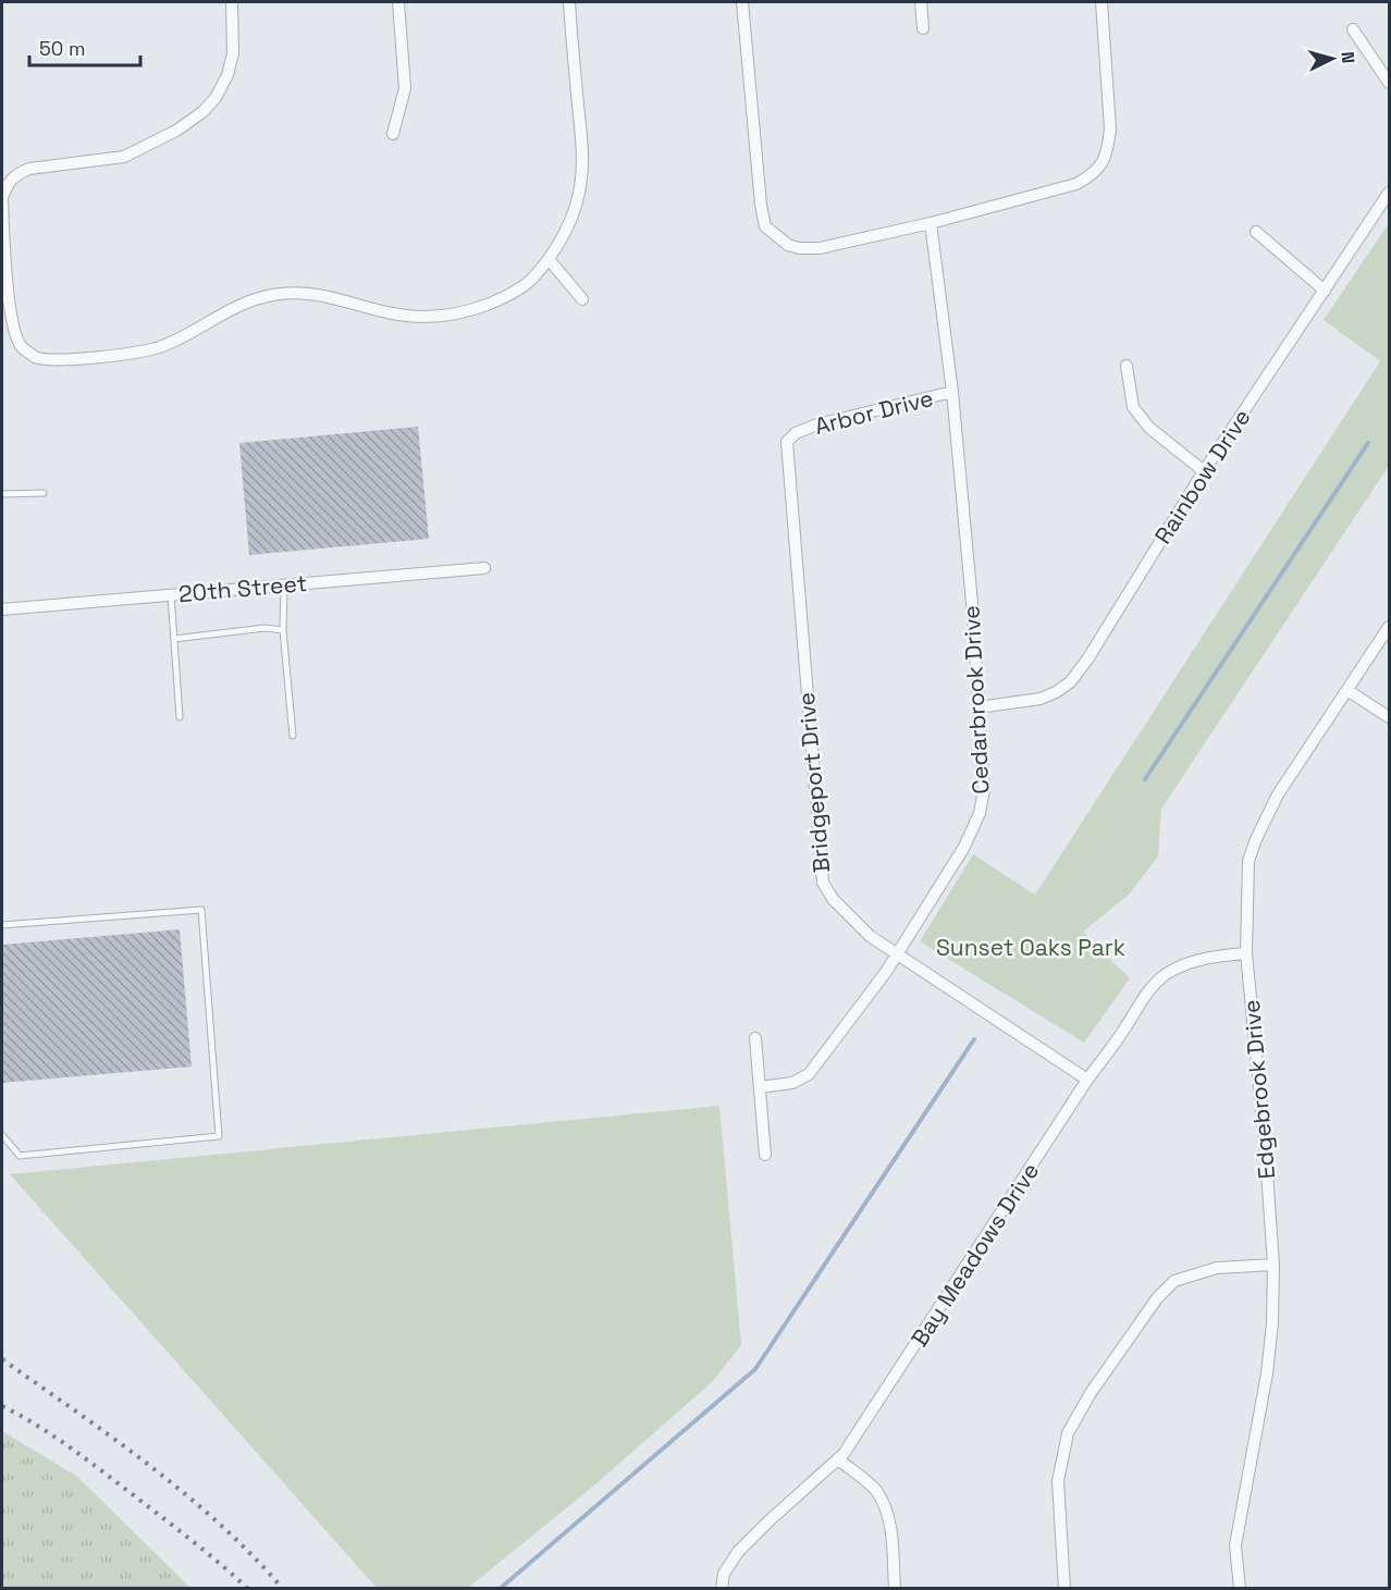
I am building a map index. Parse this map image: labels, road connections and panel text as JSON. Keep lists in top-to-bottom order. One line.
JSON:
{"streets":{"street":["Arbor Drive","Rainbow Drive","20th Street","Cedarbrook Drive","Bridgeport Drive","Edgebrook Drive","Bay Meadows Drive"]},"crossings":[["Arbor Drive","Cedarbrook Drive"],["Arbor Drive","Bridgeport Drive"],["Rainbow Drive","Cedarbrook Drive"],["Cedarbrook Drive","Bridgeport Drive"],["Bridgeport Drive","Bay Meadows Drive"],["Edgebrook Drive","Bay Meadows Drive"]],"parks":["Sunset Oaks Park"],"scale_bar":"50 m","north":"right"}
